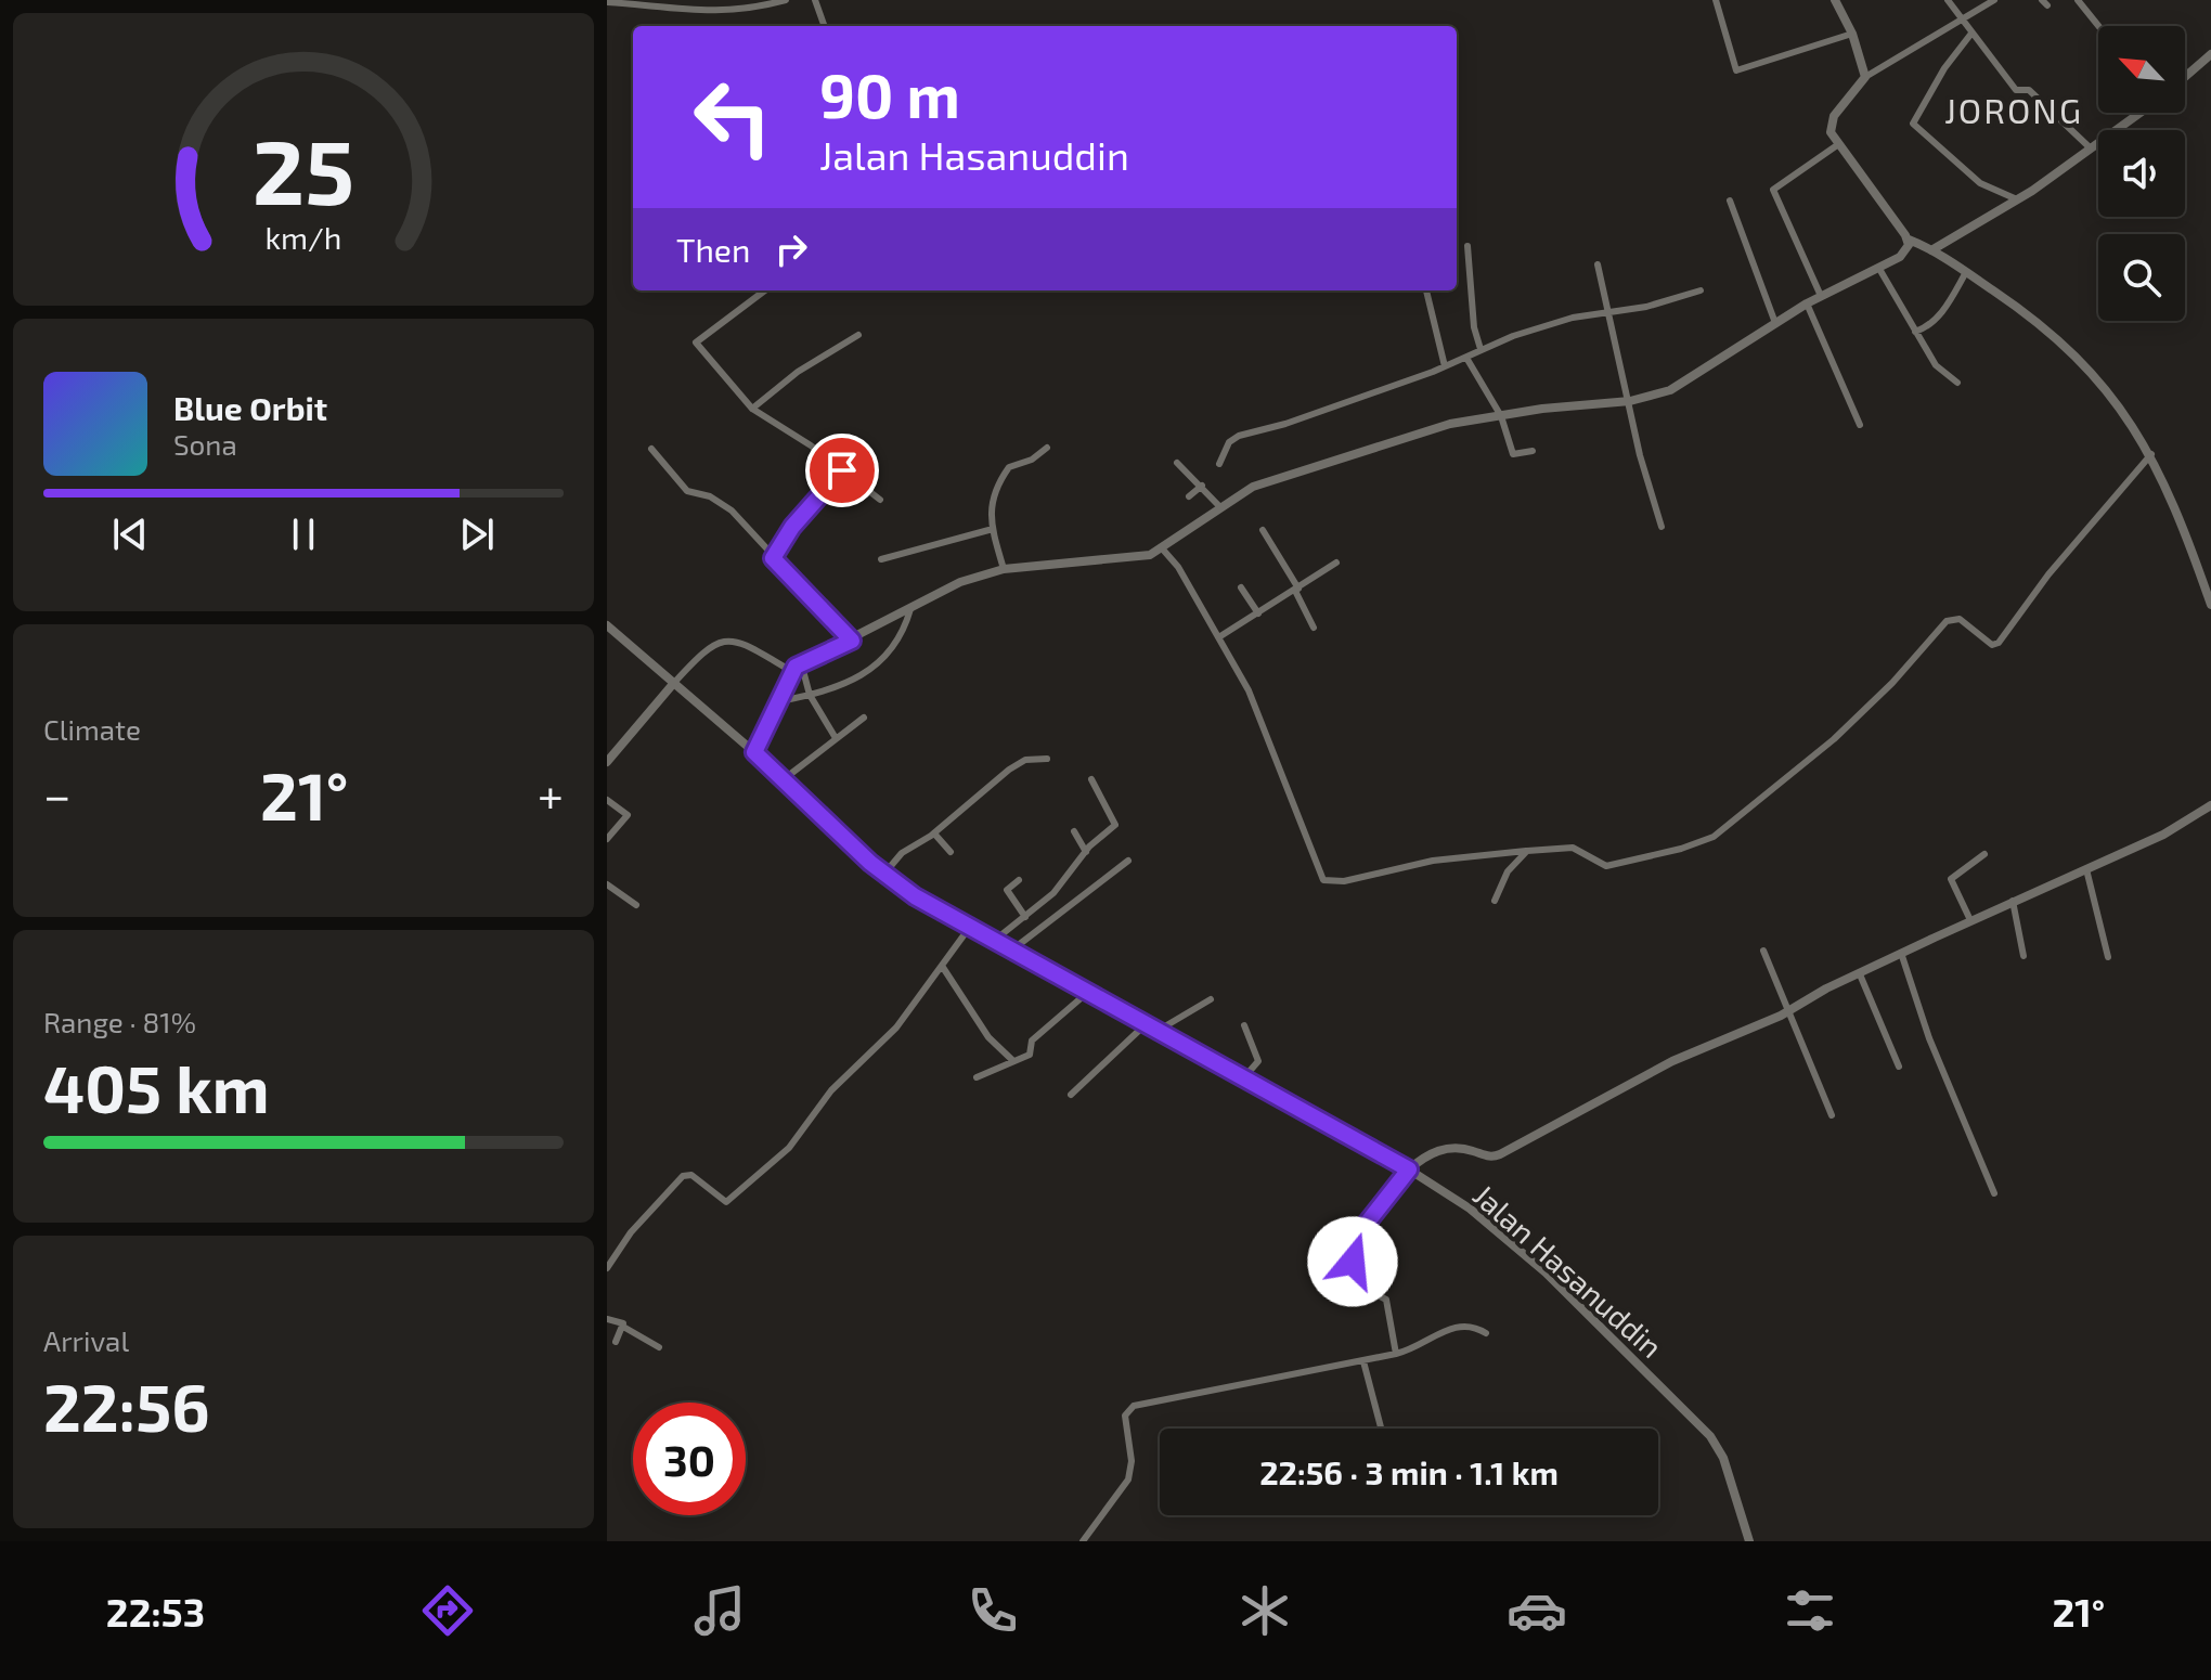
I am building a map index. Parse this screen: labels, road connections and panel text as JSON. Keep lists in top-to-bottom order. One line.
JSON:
{"streets":{"street":["Jalan Hasanuddin"]},"districts":["JORONG"],"north":"top left","page":{"turn":["90 m","Jalan Hasanuddin"],"then":"Then","song":["Blue Orbit","Sona"],"tile":["Climate",["Range · 81%","405 km"],["Arrival","22:56"]],"heat":["−","21°","+"],"limit":"30","trip":"22:56 · 3 min · 1.1 km","tabs":["22:53","21°"],"gauge":["25","km/h"]}}
